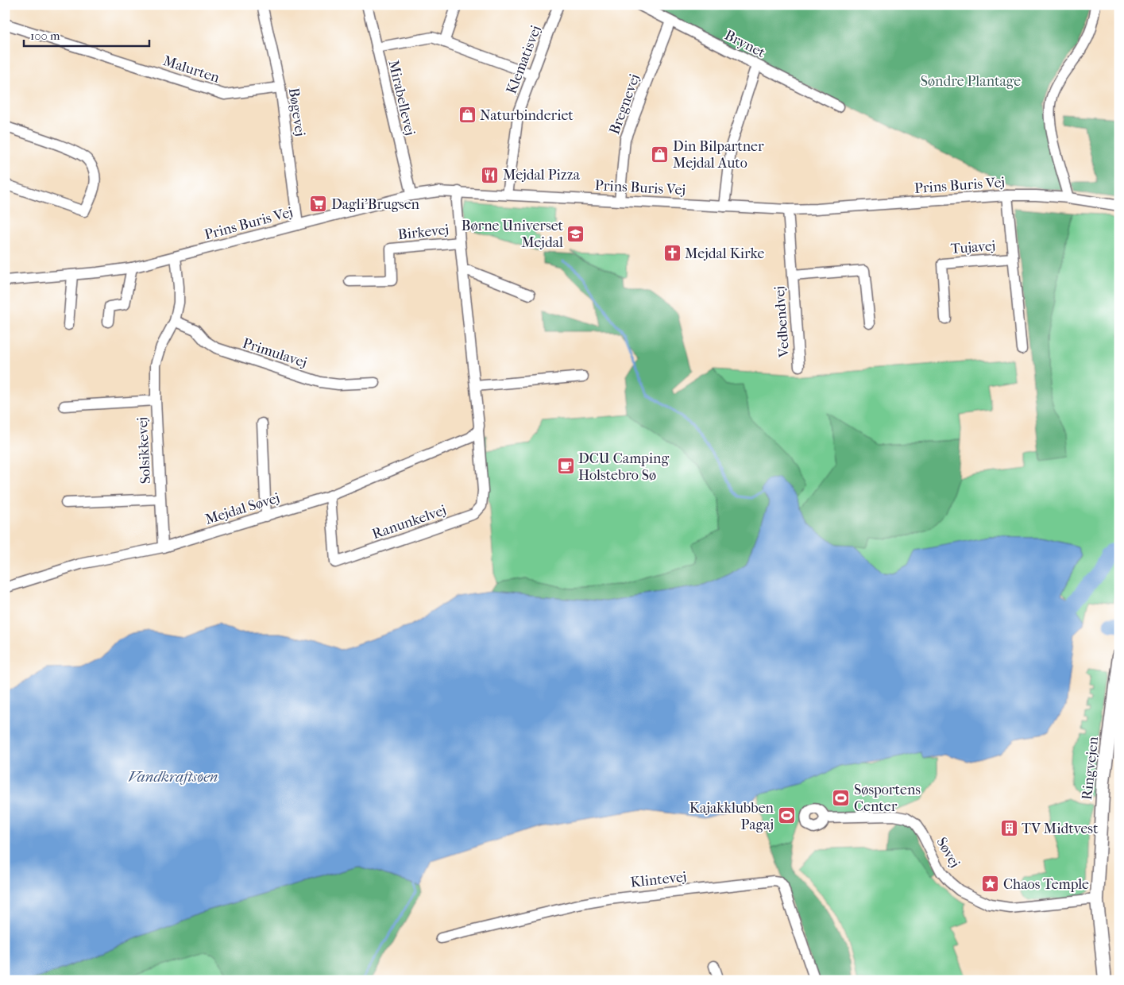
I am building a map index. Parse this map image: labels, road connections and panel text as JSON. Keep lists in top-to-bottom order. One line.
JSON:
{"streets":{"main road":["Ringvejen"],"street":["Brynet","Klematisvej","Malurten","Mirabellevej","Bregnevej","Bøgevej","Prins Buris Vej","Birkevej","Tujavej","Vedbendvej","Primulavej","Solsikkevej","Mejdal Søvej","Ranunkelvej","Søvej","Klintevej"]},"crossings":[["Brynet","Bregnevej"],["Klematisvej","Prins Buris Vej"],["Malurten","Bøgevej"],["Mirabellevej","Prins Buris Vej"],["Bregnevej","Prins Buris Vej"],["Bøgevej","Prins Buris Vej"],["Prins Buris Vej","Birkevej"],["Prins Buris Vej","Tujavej"],["Prins Buris Vej","Vedbendvej"],["Prins Buris Vej","Solsikkevej"],["Birkevej","Mejdal Søvej"],["Birkevej","Ranunkelvej"],["Primulavej","Solsikkevej"],["Solsikkevej","Mejdal Søvej"],["Mejdal Søvej","Ranunkelvej"],["Ringvejen","Søvej"]],"water":["Vandkraftsøen"],"parks":["Søndre Plantage"],"places":{"shop":["Naturbinderiet","Din Bilpartner Mejdal Auto"],"restaurant":["Mejdal Pizza"],"supermarket":["Dagli'Brugsen"],"school or university":["Børne Universet Mejdal"],"church":["Mejdal Kirke"],"cafe":["DCU Camping Holstebro Sø"],"sports":["Søsportens Center","Kajakklubben Pagaj"],"building":["TV Midtvest"],"place":["Chaos Temple"]},"scale_bar":"100 m"}
